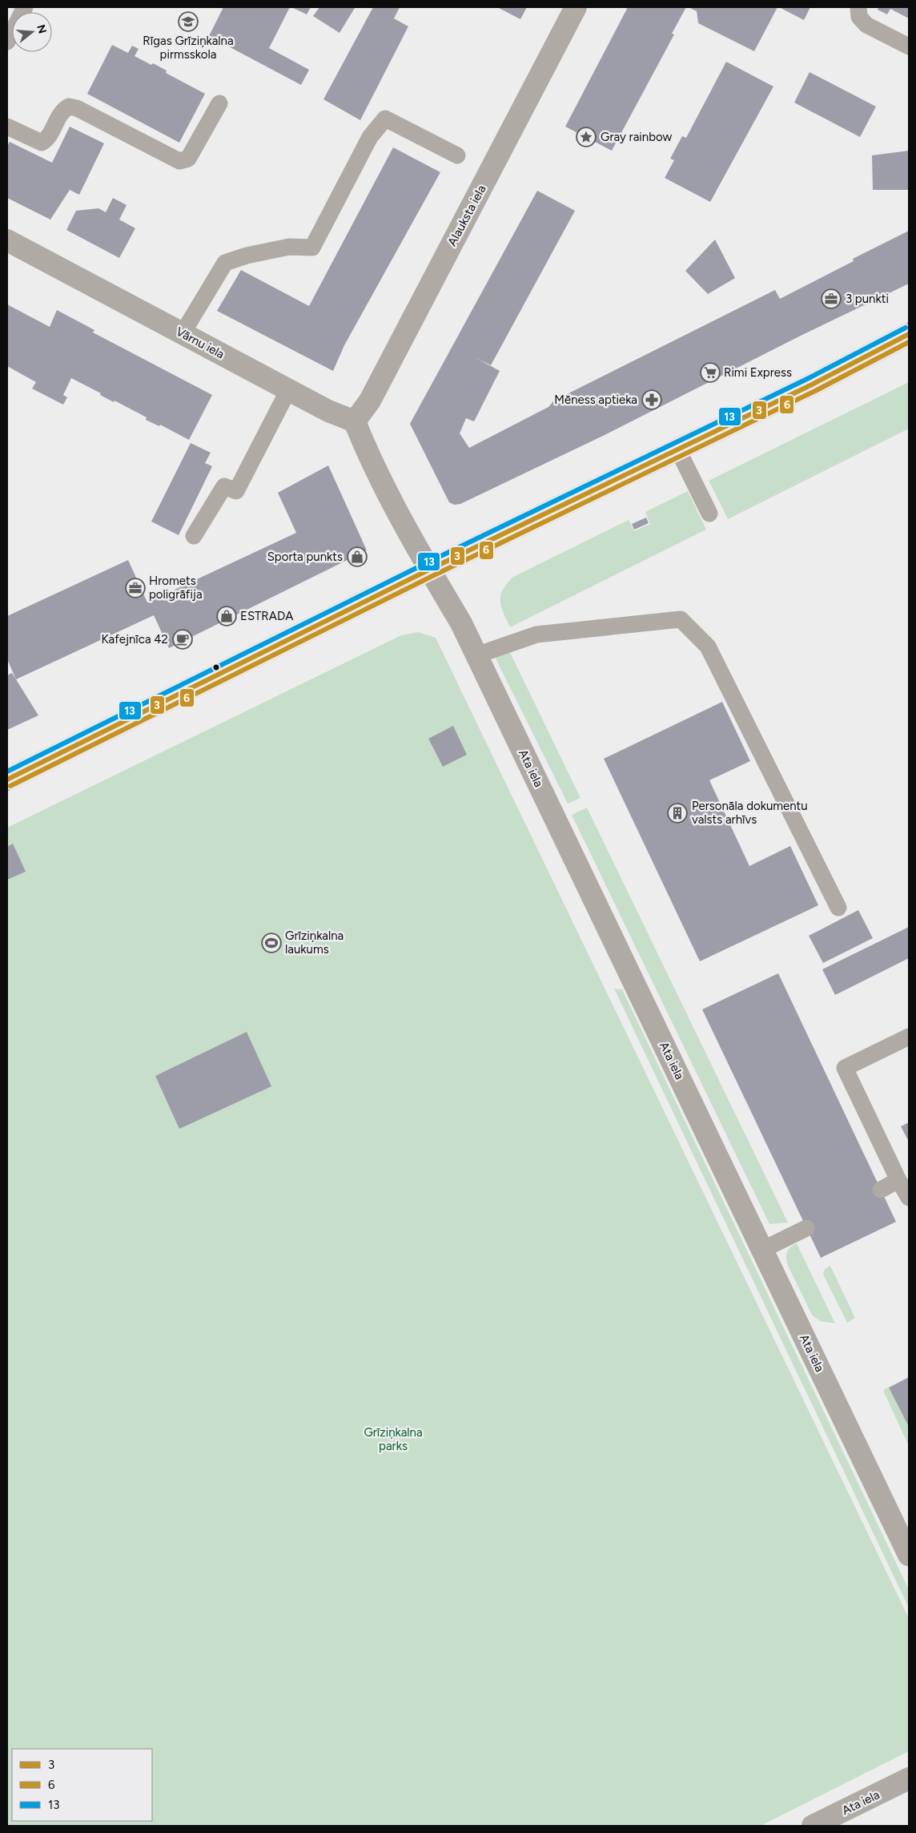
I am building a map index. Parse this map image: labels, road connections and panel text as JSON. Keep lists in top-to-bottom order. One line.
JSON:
{"streets":{"street":["Alauksta iela","Vārnu iela","Ata iela"]},"crossings":[["Alauksta iela","Vārnu iela"]],"parks":["Grīziņkalna parks"],"places":{"school or university":["Rīgas Grīziņkalna pirmsskola"],"place":["Gray rainbow"],"office":["3 punkti","Hromets poligrāfija"],"supermarket":["Rimi Express"],"pharmacy":["Mēness aptieka"],"shop":["Sporta punkts","ESTRADA"],"cafe":["Kafejnīca 42"],"building":["Personāla dokumentu valsts arhīvs"],"sports":["Grīziņkalna laukums"]},"lines":["transit line 13","transit line 3","transit line 6"],"legend":["3","6","13"],"north":"right"}
